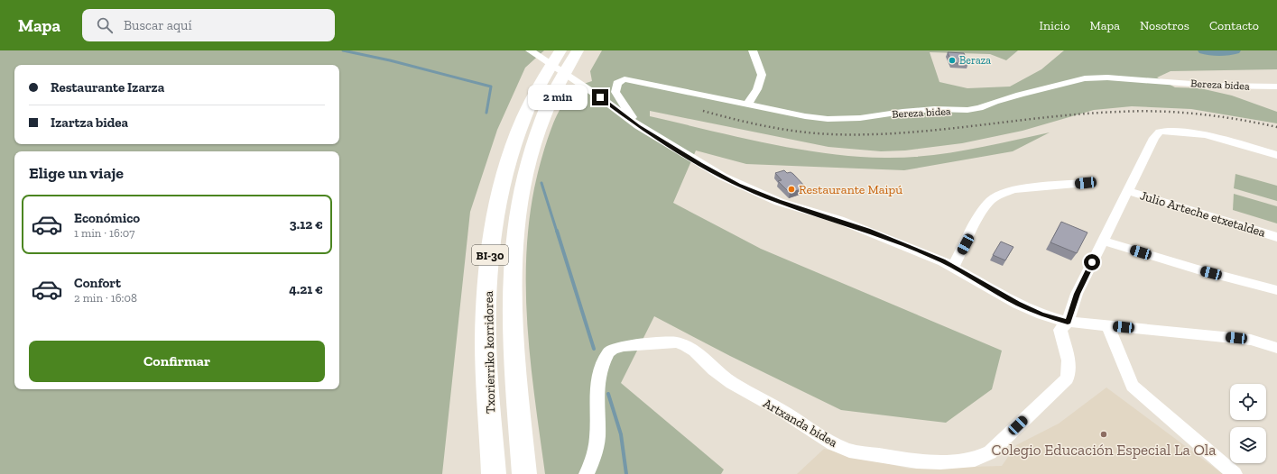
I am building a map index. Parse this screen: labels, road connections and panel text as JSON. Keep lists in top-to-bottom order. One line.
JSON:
{"streets":{"highway":["BI-30","Txorierriko korridorea"],"street":["Bereza bidea","Julio Arteche etxetaldea","Artxanda bidea"]},"crossings":[["Julio Arteche etxetaldea","Artxanda bidea"]],"places":["Beraza","Restaurante Maipú","Colegio Educación Especial La Ola"],"page":{"header":"Mapa","search":"Buscar aquí","nav":["Inicio","Mapa","Nosotros","Contacto"],"banner":["Restaurante Izarza","Izartza bidea"],"bubble":"2 min","heading":"Elige un viaje","list":[{"name":"Económico","note":"1 min · 16:07","value":"3.12 €"},{"name":"Confort","note":"2 min · 16:08","value":"4.21 €"}],"buttons":"Confirmar"}}
